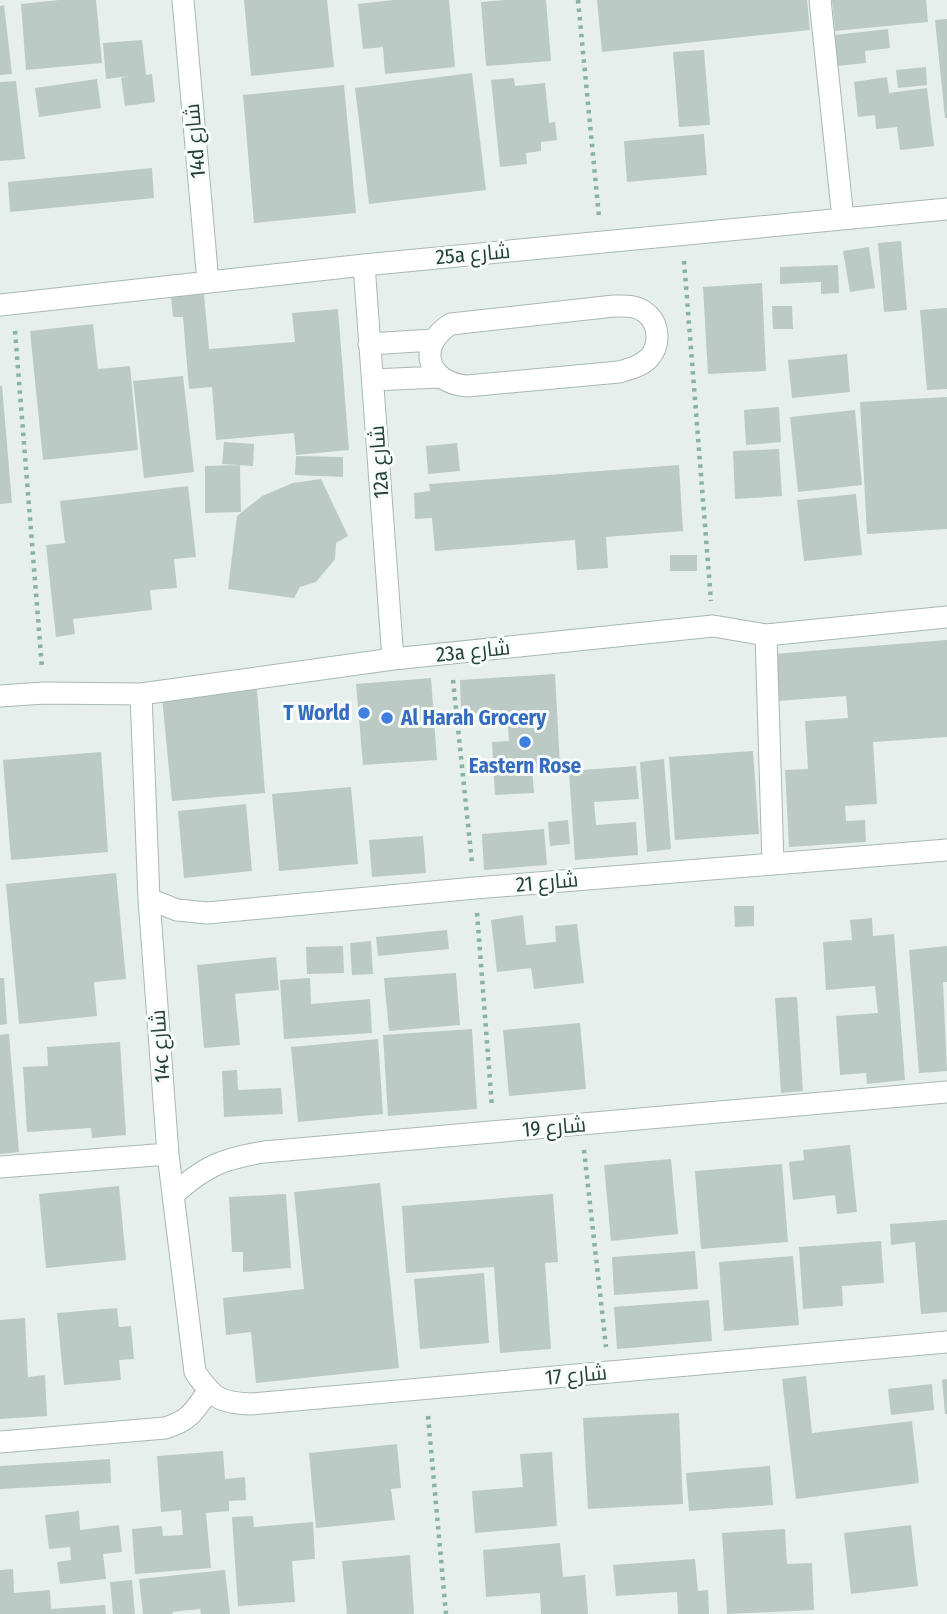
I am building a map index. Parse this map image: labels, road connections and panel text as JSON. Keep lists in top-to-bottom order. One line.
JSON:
{"streets":{"street":["14d شارع","25a شارع","12a شارع","23a شارع","شارع 21","14c شارع","شارع 19","شارع 17"]},"crossings":[["14d شارع","25a شارع"],["25a شارع","12a شارع"],["12a شارع","23a شارع"],["23a شارع","14c شارع"],["شارع 21","14c شارع"],["14c شارع","شارع 19"],["14c شارع","شارع 17"]],"places":["T World","Al Harah Grocery","Eastern Rose"]}
